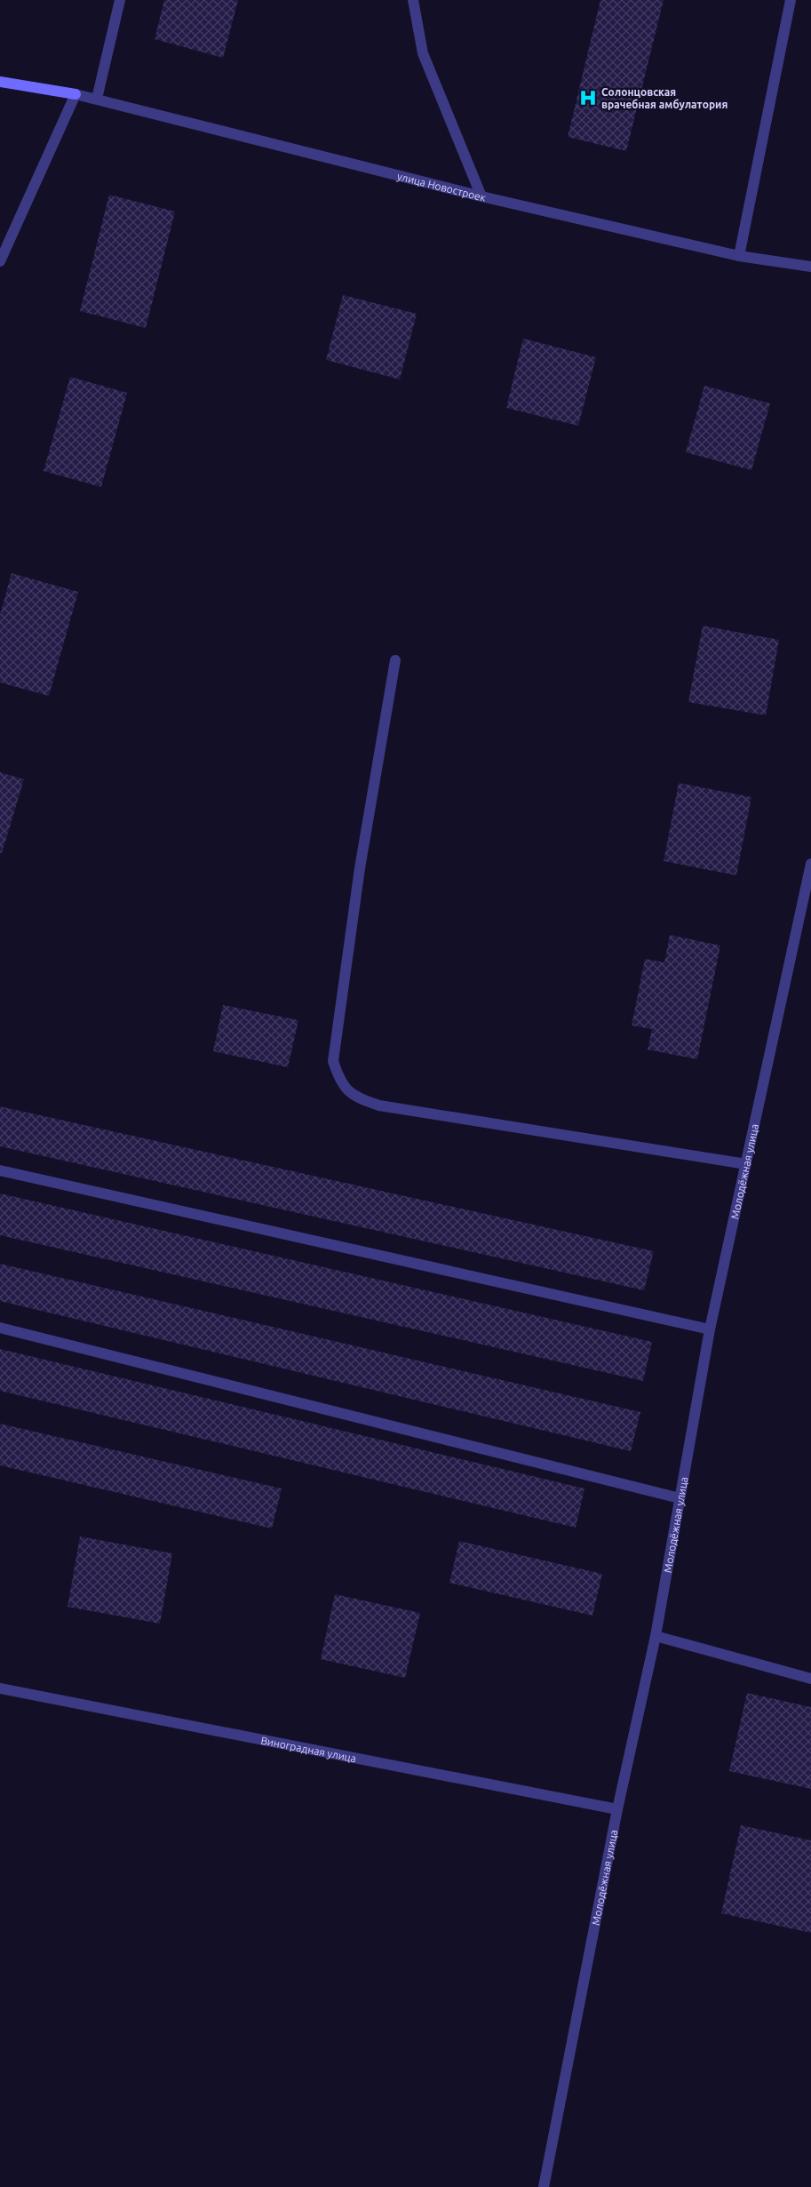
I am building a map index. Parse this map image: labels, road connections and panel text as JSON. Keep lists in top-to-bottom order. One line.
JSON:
{"streets":{"street":["улица Новостроек","Молодёжная улица","Виноградная улица"]},"crossings":[["Молодёжная улица","Виноградная улица"]],"places":{"hospital":["Солонцовская врачебная амбулатория"]}}
